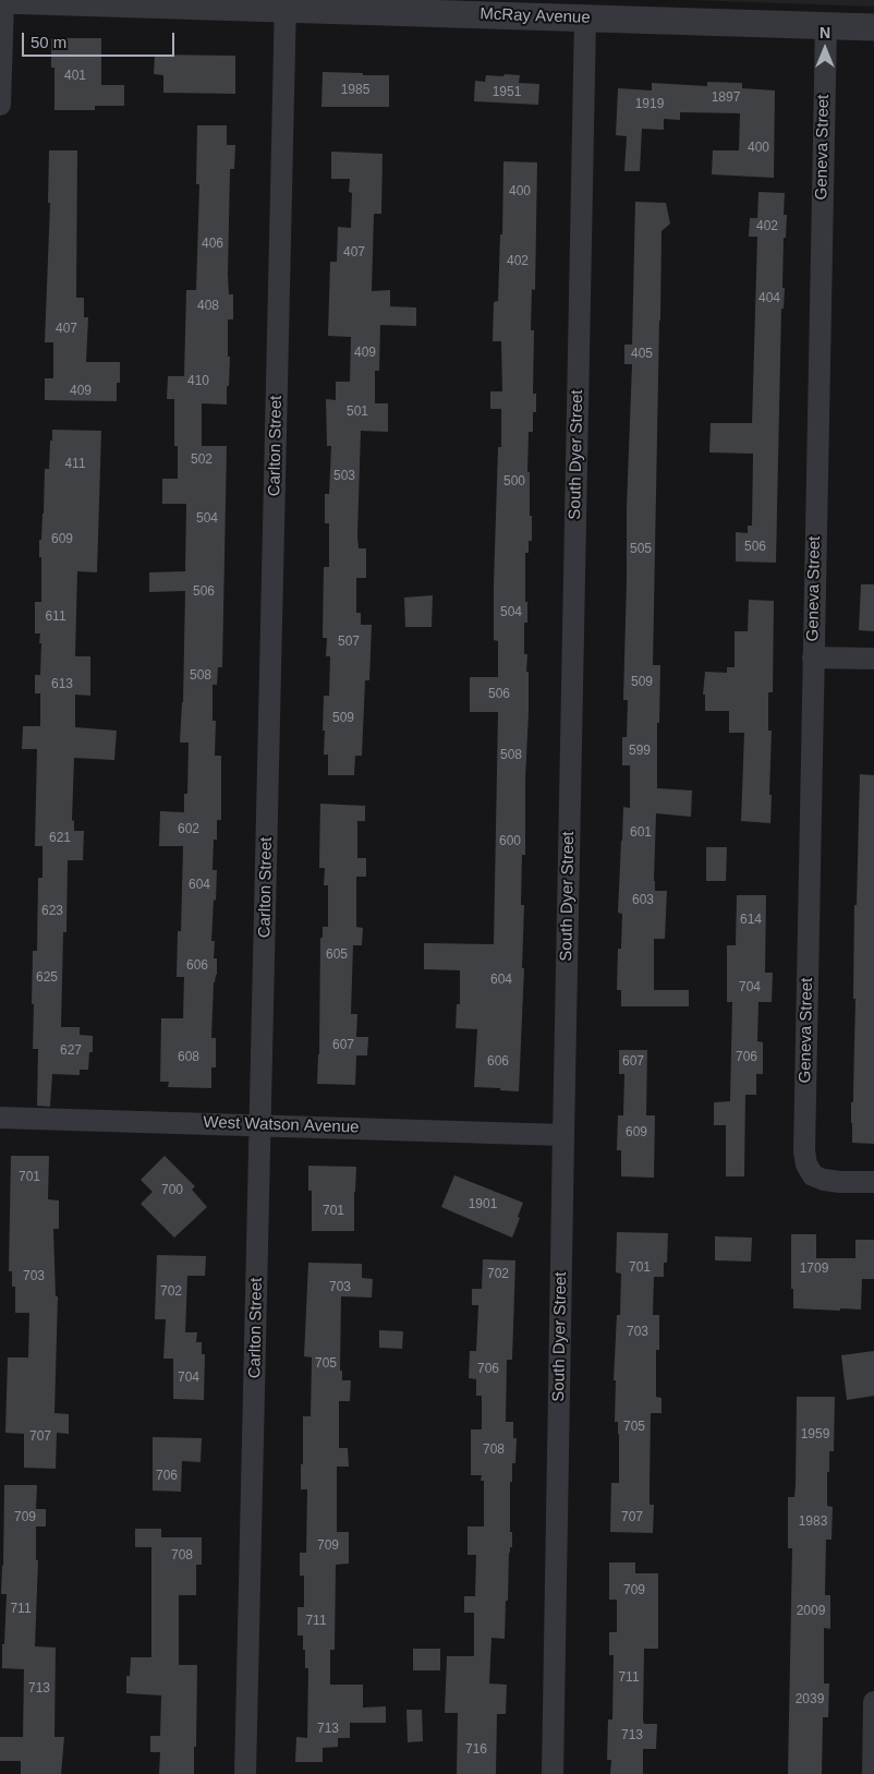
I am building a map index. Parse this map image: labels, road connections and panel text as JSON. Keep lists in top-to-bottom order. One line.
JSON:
{"streets":{"street":["McRay Avenue","Geneva Street","Carlton Street","South Dyer Street","West Watson Avenue"]},"crossings":[["McRay Avenue","Geneva Street"],["McRay Avenue","Carlton Street"],["McRay Avenue","South Dyer Street"],["Carlton Street","West Watson Avenue"],["South Dyer Street","West Watson Avenue"]],"house_numbers":["401","1985","1951","1897","1919","400","400","402","406","407","402","404","408","407","409","405","410","409","501","502","411","503","500","504","609","506","505","506","504","611","507","508","509","613","506","509","599","508","602","601","621","600","604","603","623","614","605","606","625","604","704","607","627","608","706","606","607","609","701","700","1901","701","701","1709","702","703","703","702","703","705","706","704","705","1959","707","708","706","709","707","1983","709","708","709","711","2009","711","711","713","2039","713","713","716"],"scale_bar":"50 m","north":"top"}
